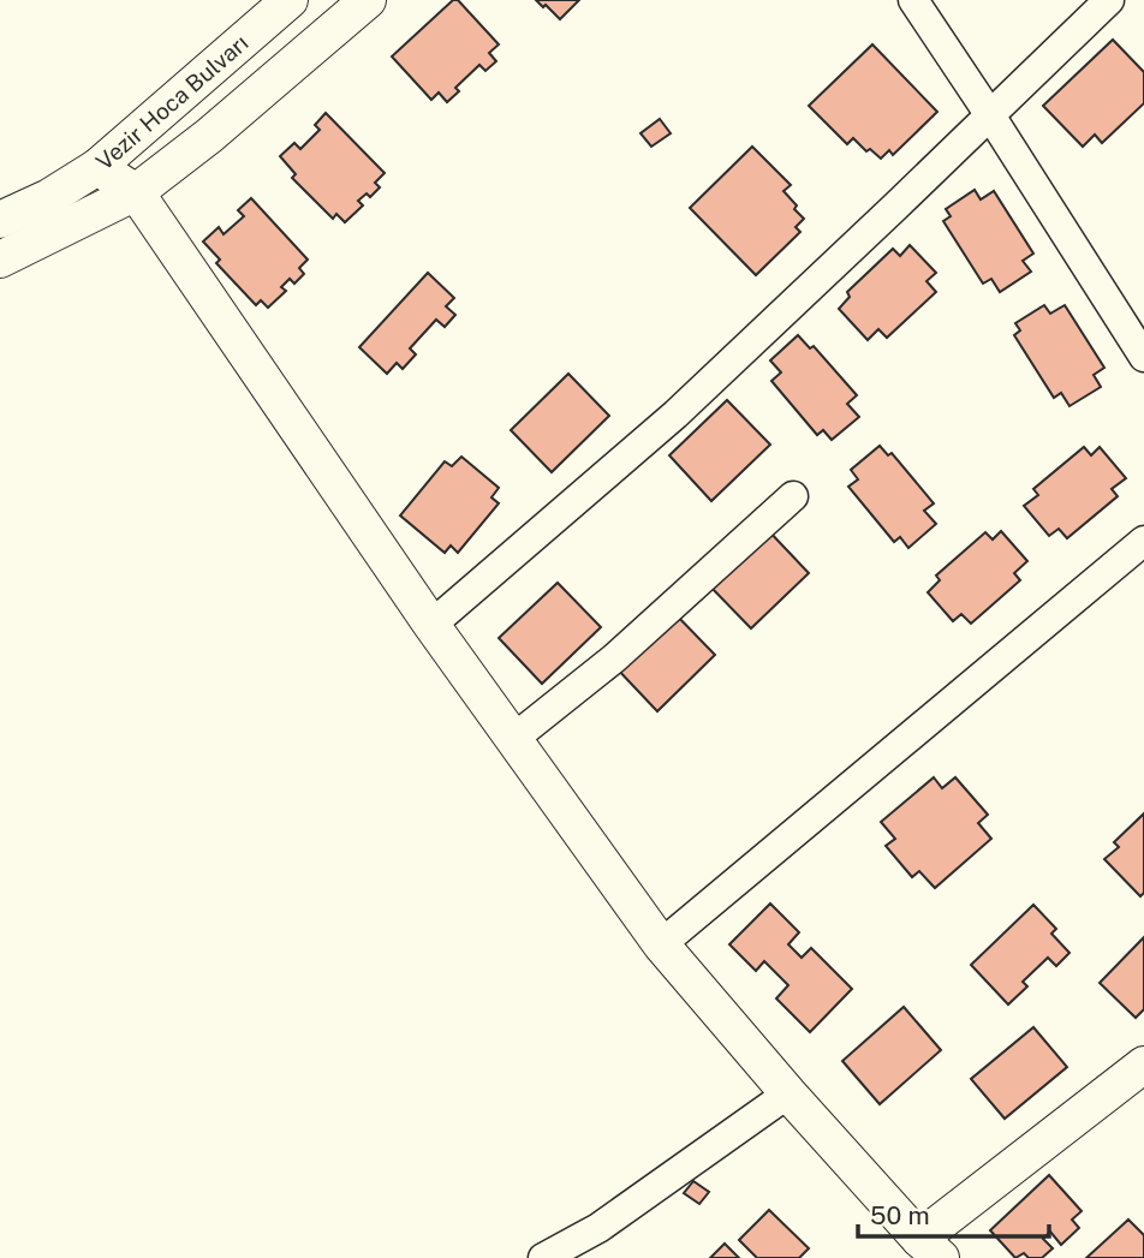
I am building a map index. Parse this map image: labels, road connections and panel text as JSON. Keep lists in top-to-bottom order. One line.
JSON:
{"streets":{"main road":["Vezir Hoca Bulvarı"]},"scale_bar":"50 m"}
